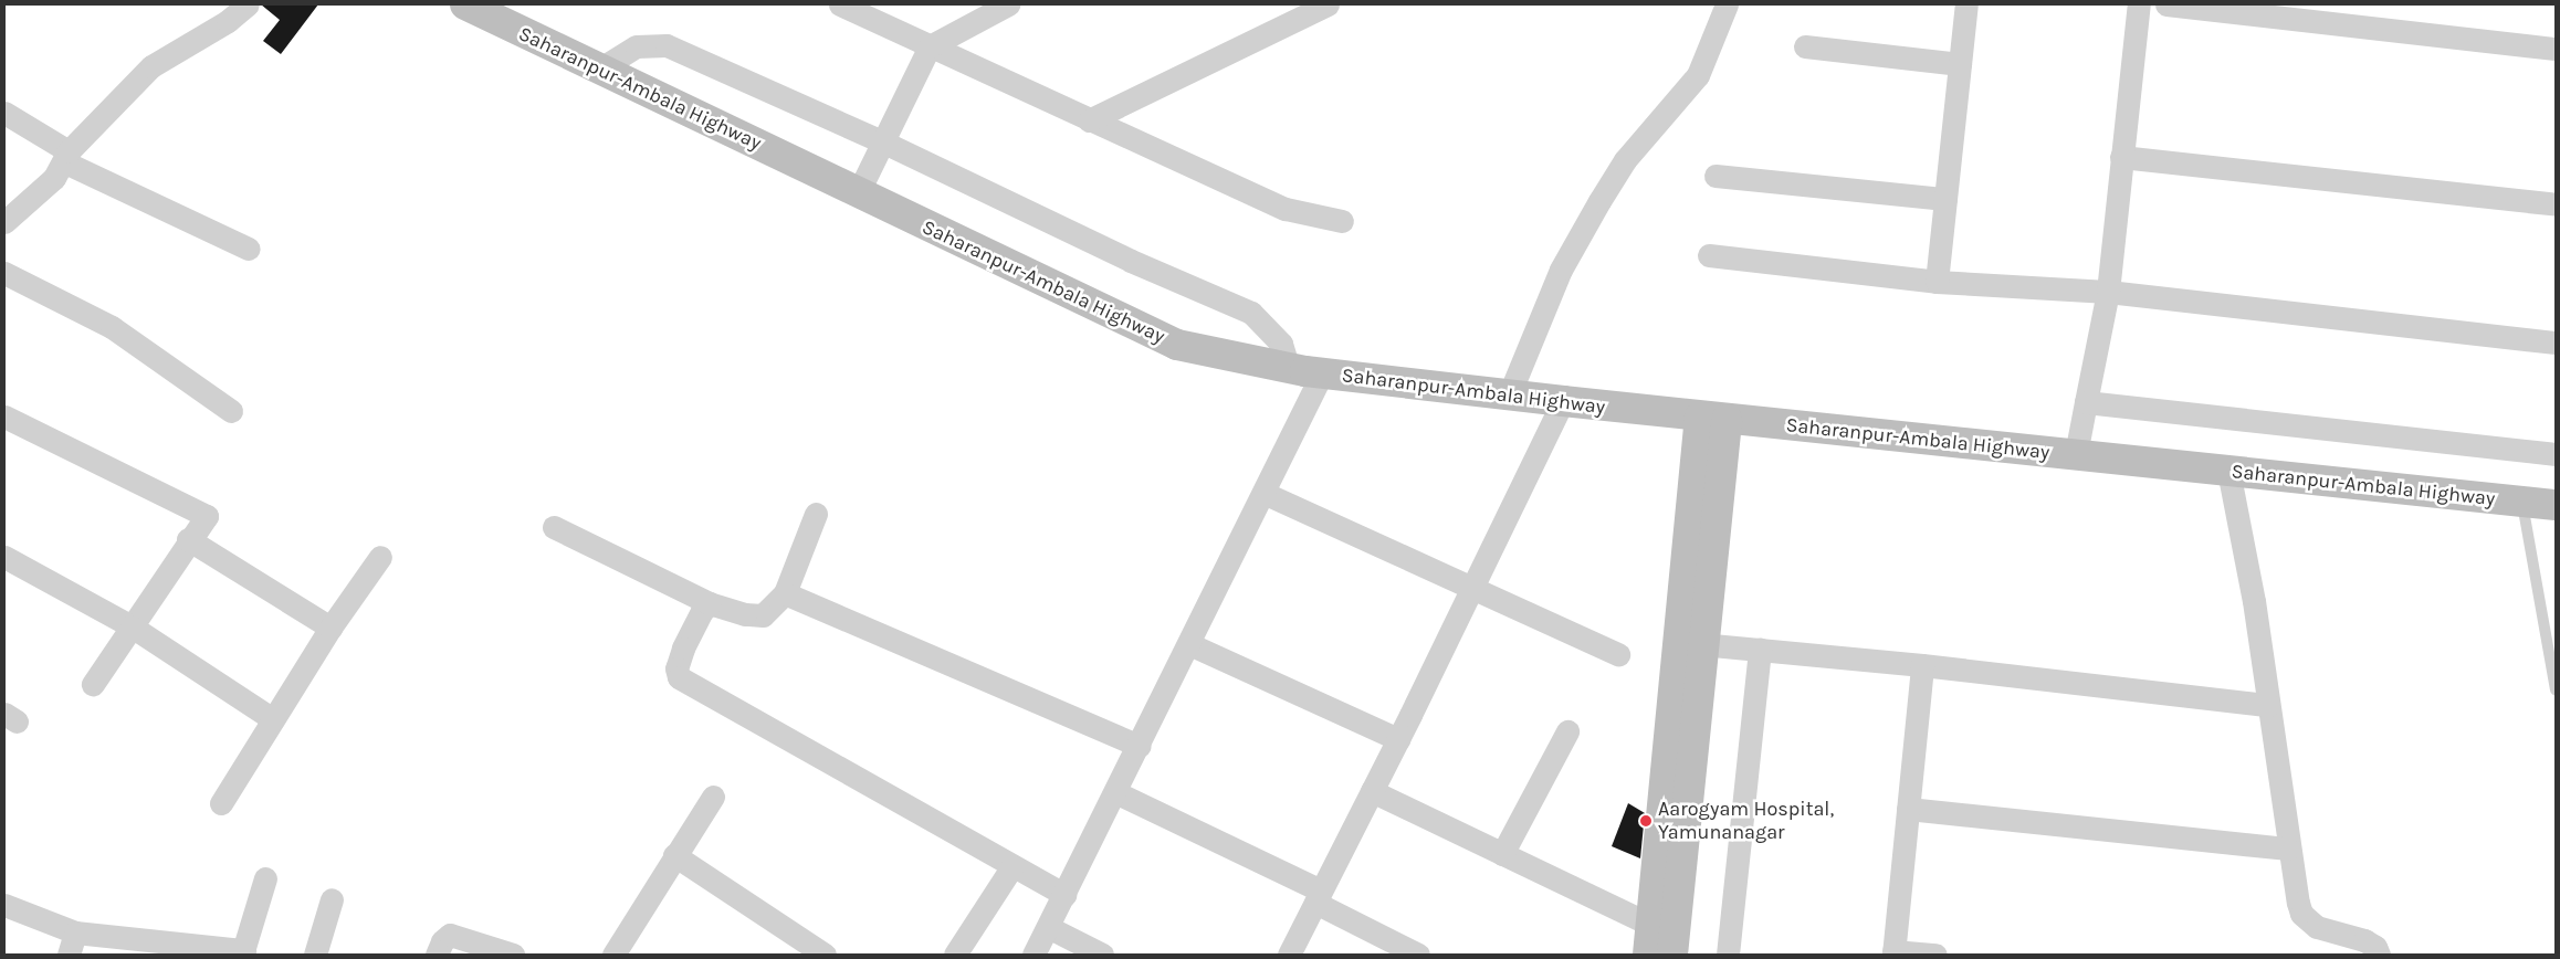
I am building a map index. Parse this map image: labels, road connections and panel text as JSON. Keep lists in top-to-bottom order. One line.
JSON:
{"streets":{"main road":["Saharanpur-Ambala Highway"]},"places":["Aarogyam Hospital, Yamunanagar"]}
